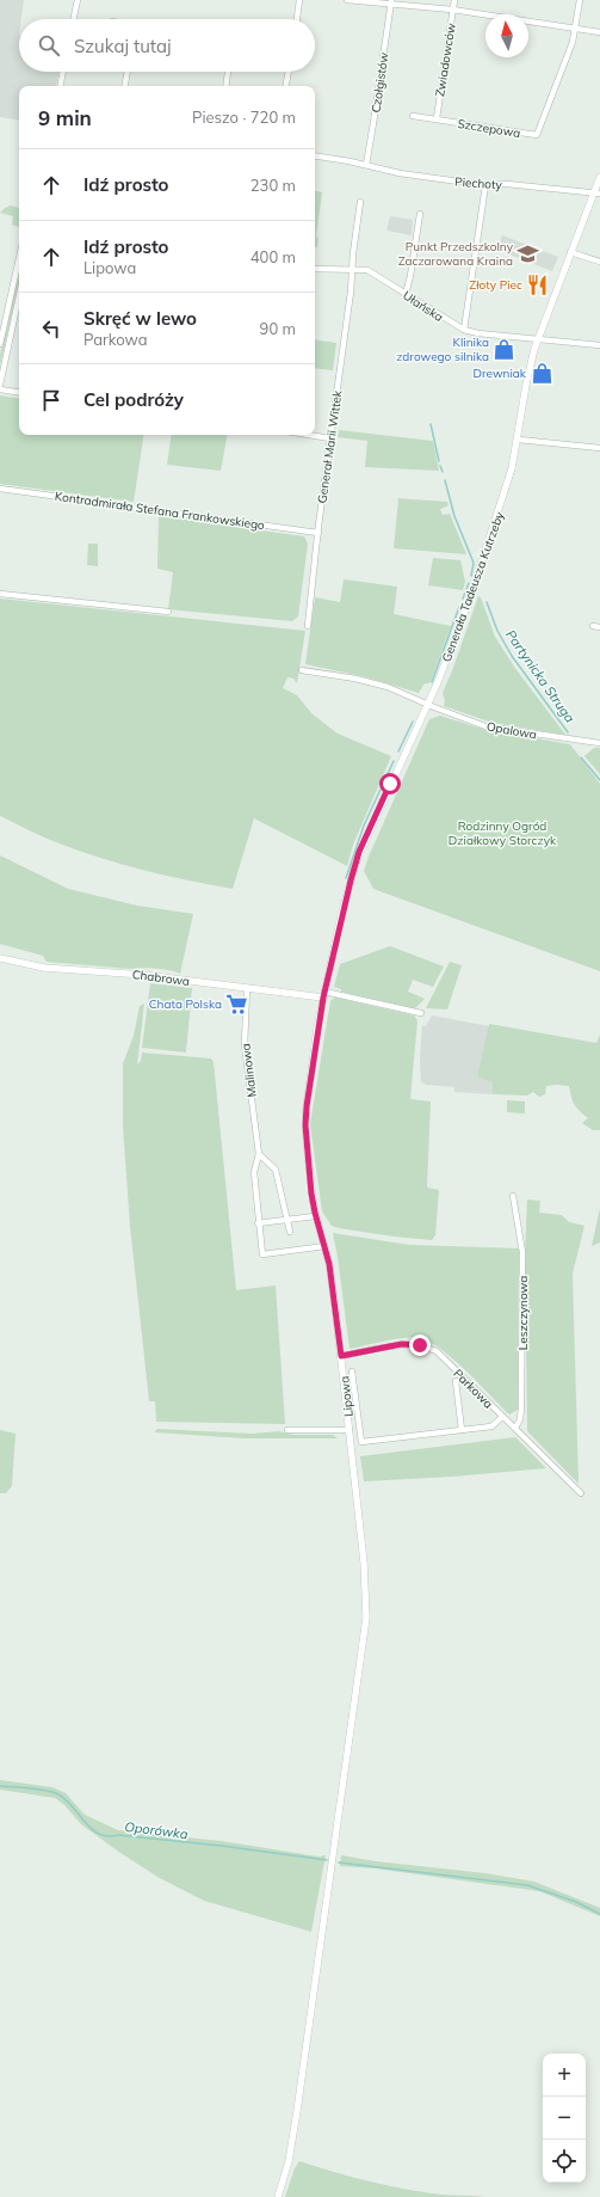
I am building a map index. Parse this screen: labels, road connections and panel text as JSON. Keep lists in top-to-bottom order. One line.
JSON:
{"streets":{"street":["Zwiadowców","Czołgistów","Szczepowa","Piechoty","Ułańska","Generał Marii Wittek","Kontradmirała Stefana Frankowskiego","Generała Tadeusza Kutrzeby","Opalowa","Chabrowa","Malinowa","Leszczynowa","Parkowa","Lipowa"]},"crossings":[["Zwiadowców","Szczepowa"],["Czołgistów","Piechoty"],["Piechoty","Generała Tadeusza Kutrzeby"],["Ułańska","Generał Marii Wittek"],["Ułańska","Generała Tadeusza Kutrzeby"],["Generał Marii Wittek","Kontradmirała Stefana Frankowskiego"],["Generała Tadeusza Kutrzeby","Opalowa"],["Generała Tadeusza Kutrzeby","Chabrowa"],["Generała Tadeusza Kutrzeby","Lipowa"],["Chabrowa","Malinowa"],["Chabrowa","Lipowa"],["Malinowa","Lipowa"],["Leszczynowa","Parkowa"],["Parkowa","Lipowa"]],"water":["Partynicka Struga","Oporówka"],"parks":["Rodzinny Ogród Działkowy Storczyk"],"places":{"school or university":["Punkt Przedszkolny Zaczarowana Kraina"],"restaurant":["Złoty Piec"],"shop":["Klinika zdrowego silnika","Drewniak"],"supermarket":["Chata Polska"]},"north":"top","page":{"search":"Szukaj tutaj","heading":["9 min","Pieszo · 720 m"],"list":[["Idź prosto","230 m"],["Idź prosto","Lipowa","400 m"],["Skręć w lewo","Parkowa","90 m"],"Cel podróży"],"map_buttons":["+","−"]}}
